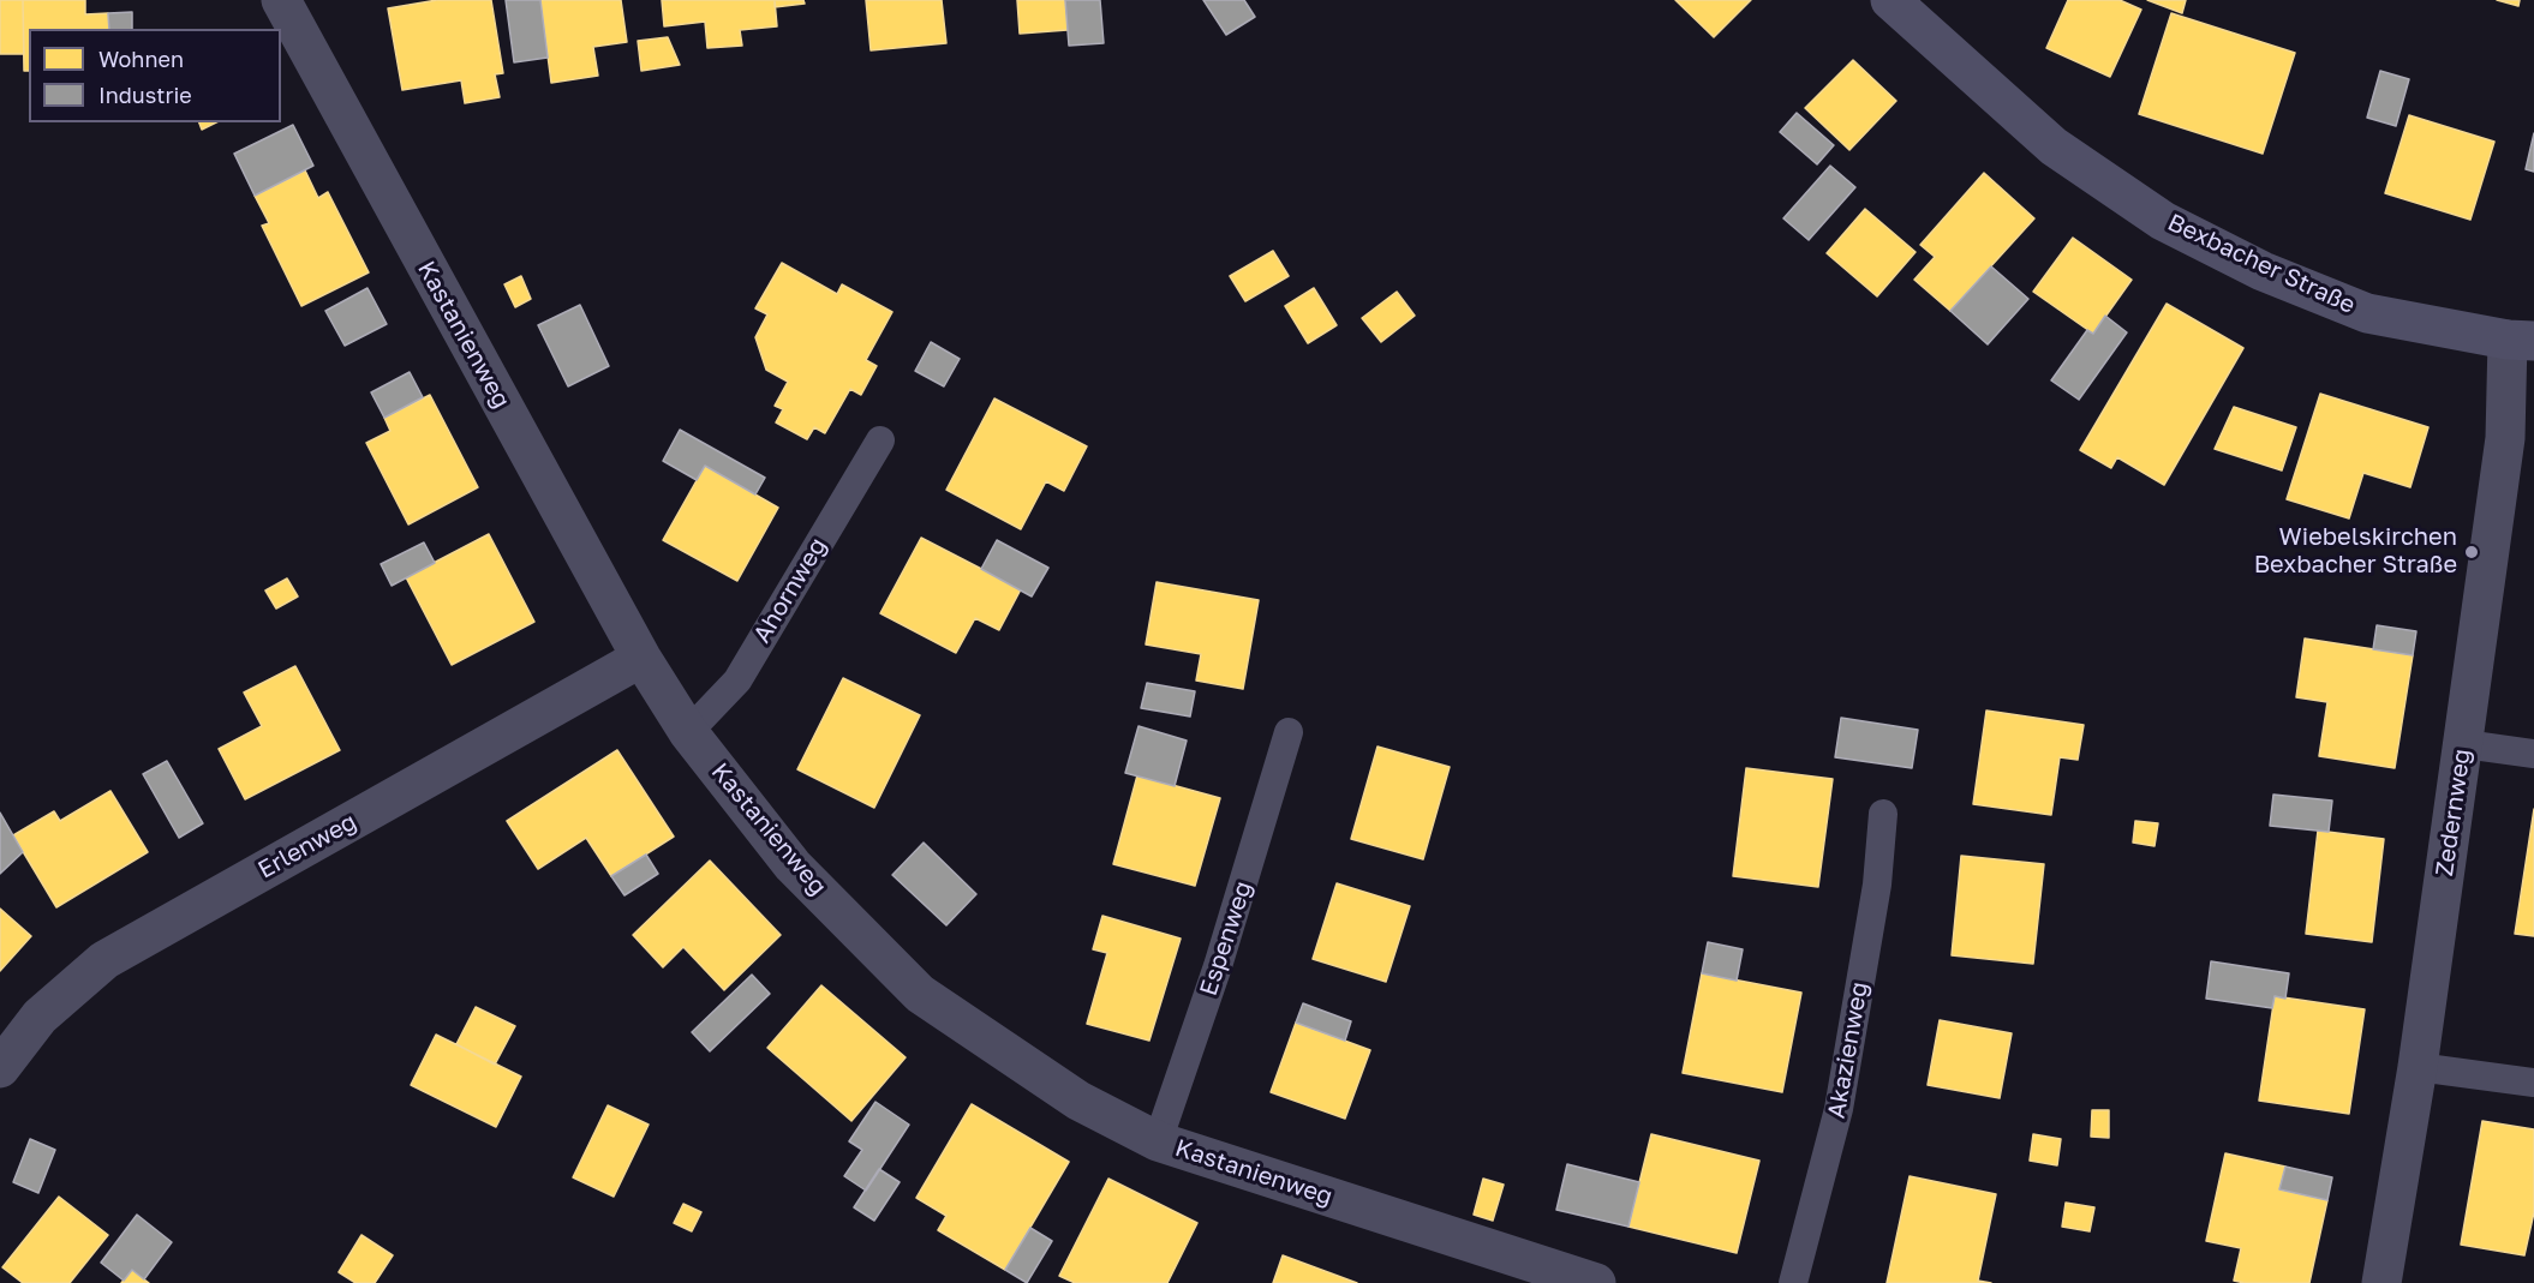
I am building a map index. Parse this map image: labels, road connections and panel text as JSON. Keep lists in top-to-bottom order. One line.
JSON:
{"streets":{"street":["Bexbacher Straße","Kastanienweg","Zedernweg","Erlenweg"],"lane":["Ahornweg","Espenweg","Akazienweg"]},"crossings":[["Bexbacher Straße","Zedernweg"],["Kastanienweg","Ahornweg"],["Kastanienweg","Erlenweg"],["Kastanienweg","Espenweg"]],"places":["Wiebelskirchen Bexbacher Straße"],"legend":["Wohnen","Industrie"]}
